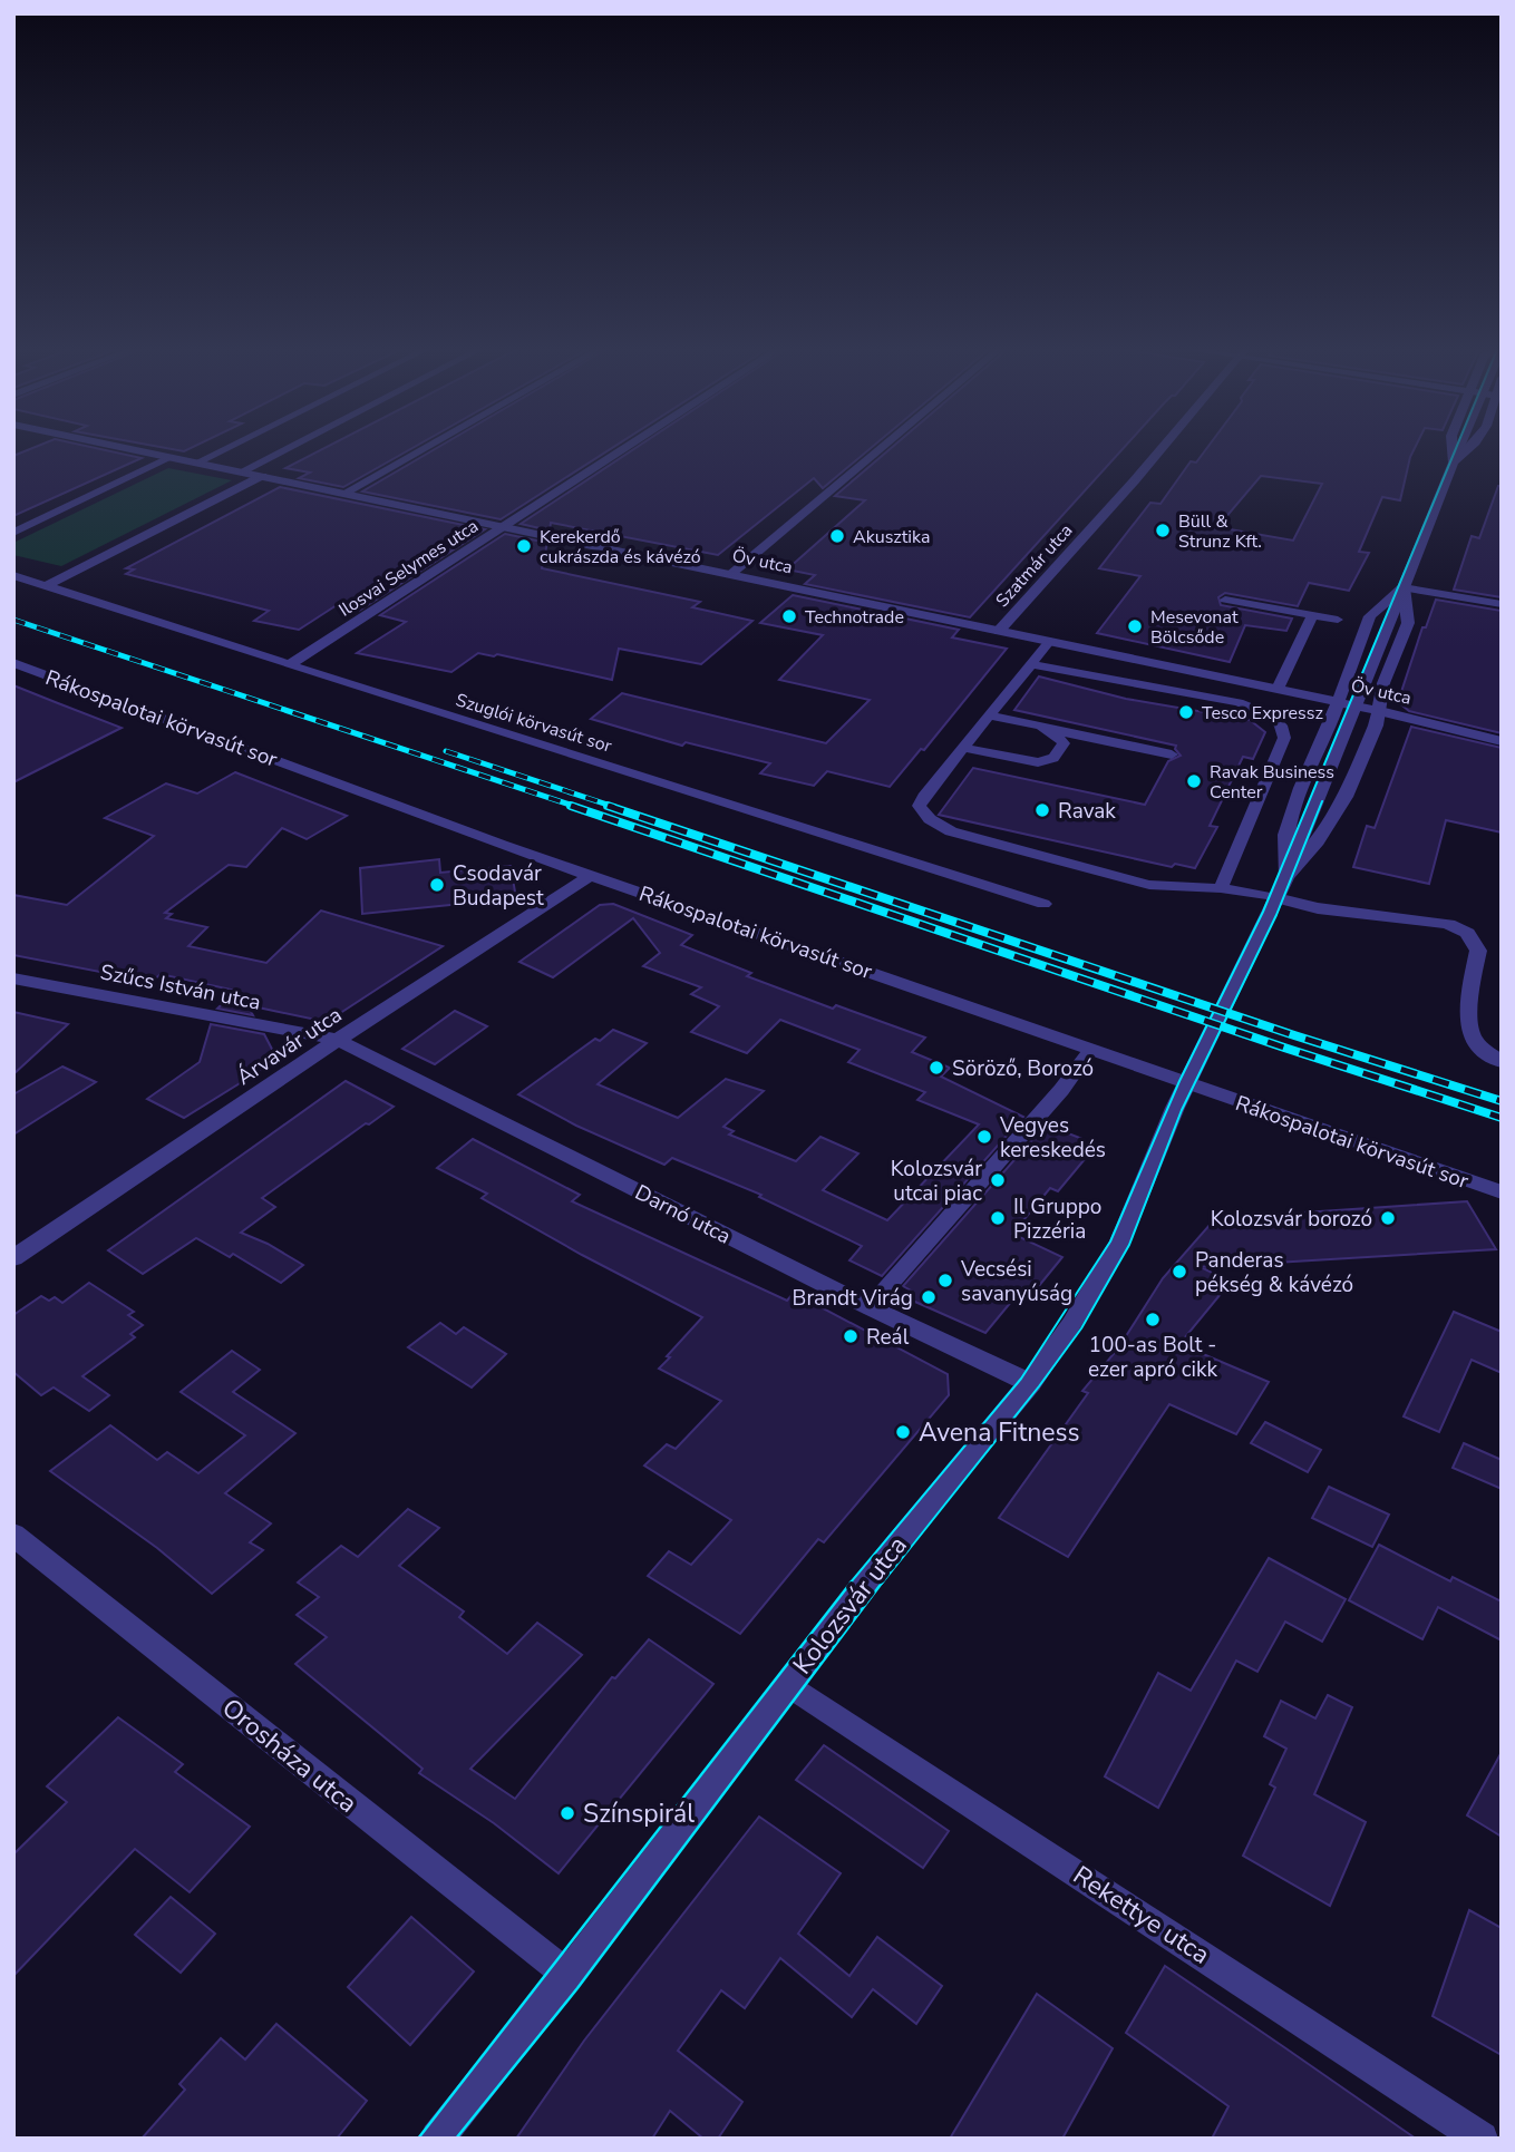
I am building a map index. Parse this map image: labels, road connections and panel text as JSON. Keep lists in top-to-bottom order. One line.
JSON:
{"streets":{"street":["Öv utca","Szatmár utca","Ilosvai Selymes utca","Rákospalotai körvasút sor","Szuglói körvasút sor","Szűcs István utca","Árvavár utca","Darnó utca","Kolozsvár utca","Orosháza utca","Rekettye utca"]},"crossings":[["Öv utca","Szatmár utca"],["Öv utca","Ilosvai Selymes utca"],["Ilosvai Selymes utca","Szuglói körvasút sor"],["Rákospalotai körvasút sor","Árvavár utca"],["Rákospalotai körvasút sor","Kolozsvár utca"],["Szűcs István utca","Árvavár utca"],["Szűcs István utca","Darnó utca"],["Árvavár utca","Darnó utca"],["Darnó utca","Kolozsvár utca"],["Kolozsvár utca","Orosháza utca"],["Kolozsvár utca","Rekettye utca"]],"places":["Büll & Strunz Kft.","Akusztika","Kerekerdő cukrászda és kávézó","Technotrade","Mesevonat Bölcsőde","Tesco Expressz","Ravak Business Center","Ravak","Csodavár Budapest","Söröző, Borozó","Vegyes kereskedés","Kolozsvár utcai piac","Il Gruppo Pizzéria","Kolozsvár borozó","Panderas pékség & kávézó","Vecsési savanyúság","Brandt Virág","100-as Bolt - ezer apró cikk","Reál","Avena Fitness","Színspirál"]}
